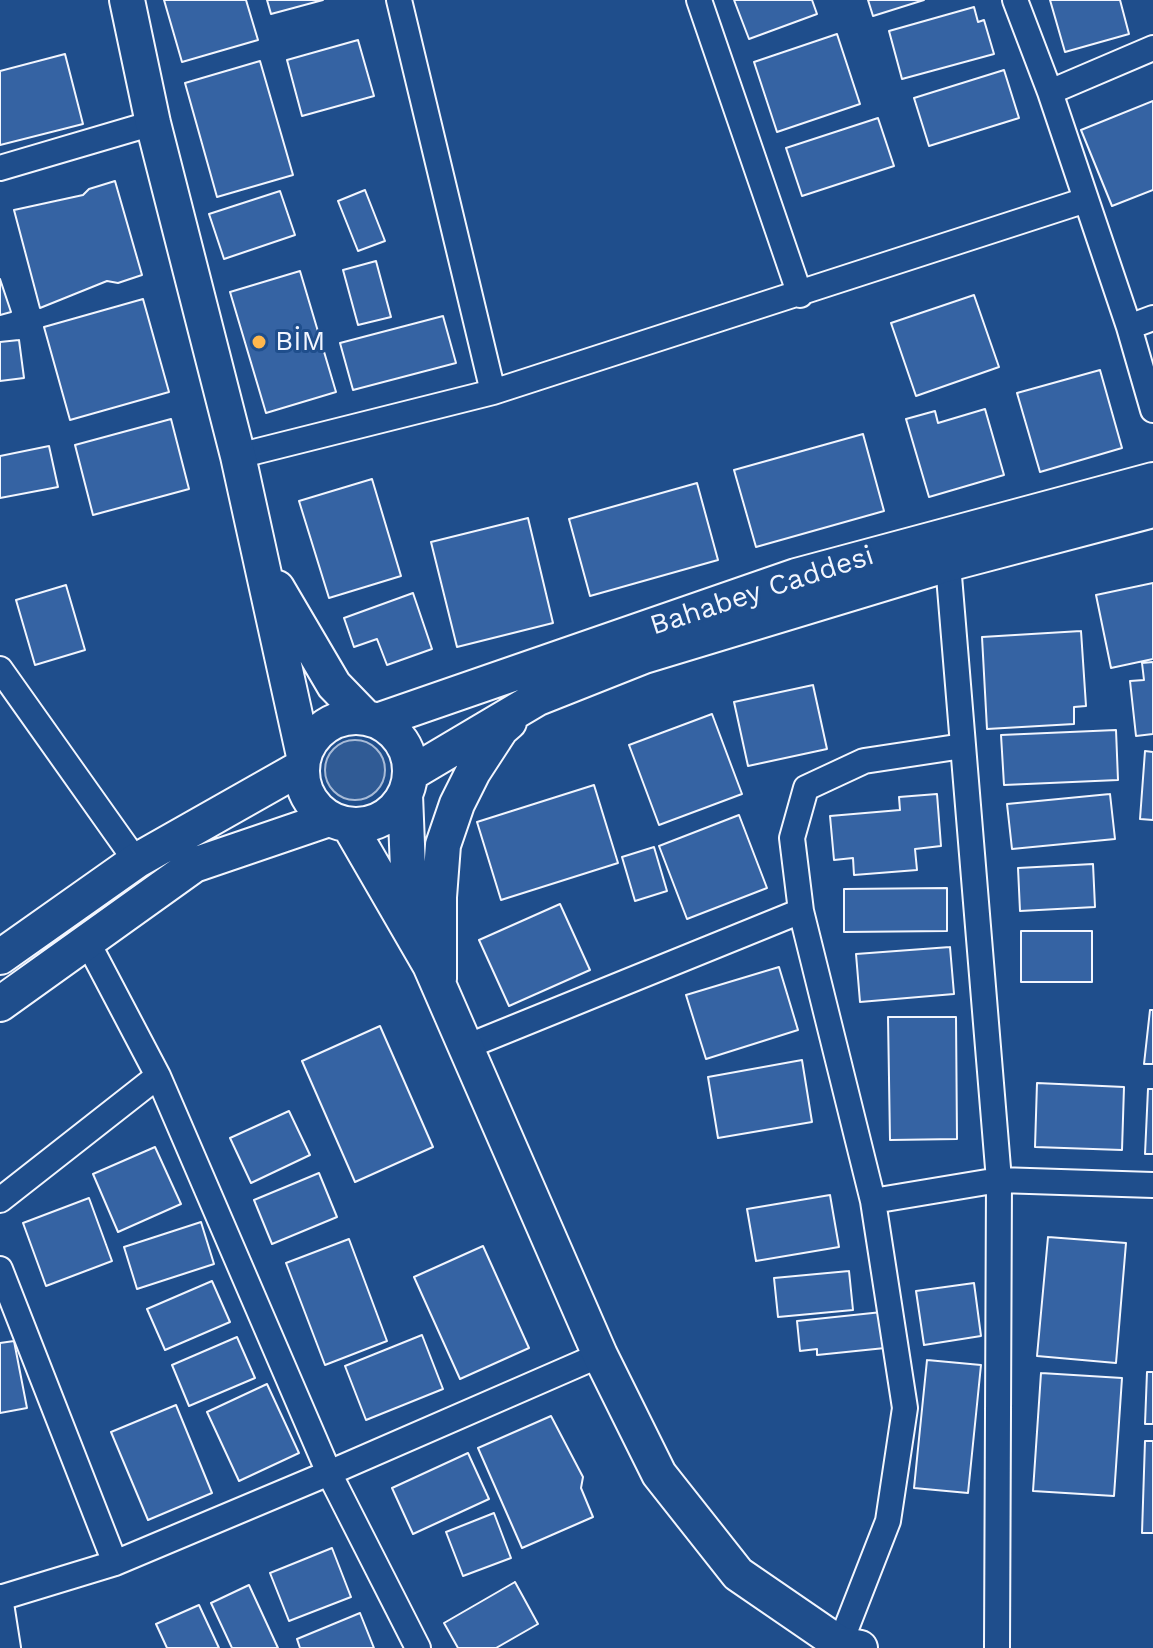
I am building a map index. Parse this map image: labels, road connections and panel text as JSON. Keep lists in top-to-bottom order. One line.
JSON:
{"streets":{"street":["Bahabey Caddesi"]},"places":["BİM"]}
